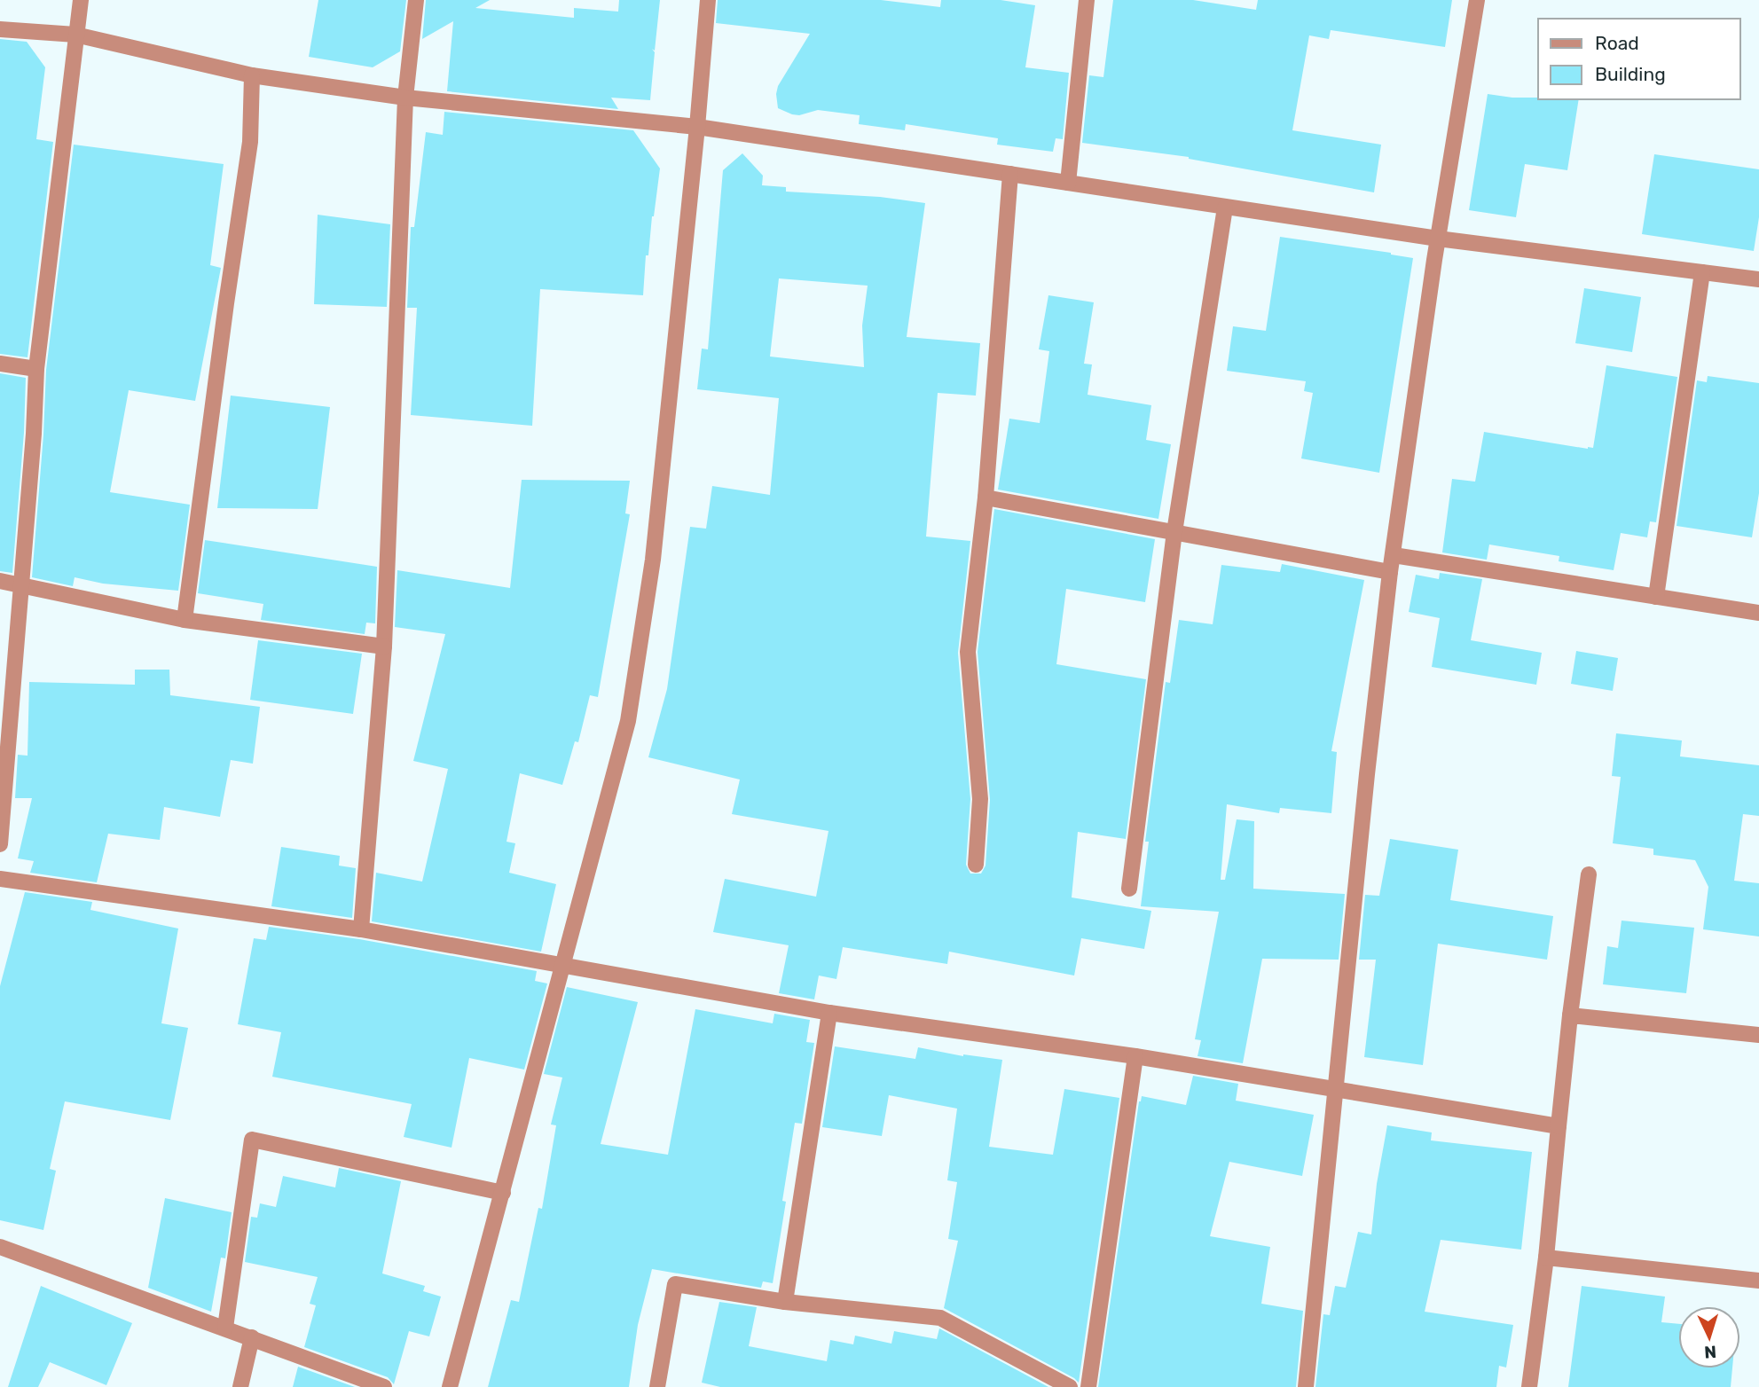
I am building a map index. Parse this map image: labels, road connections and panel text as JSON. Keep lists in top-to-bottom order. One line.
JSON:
{"legend":["Road","Building"],"north":"bottom"}
